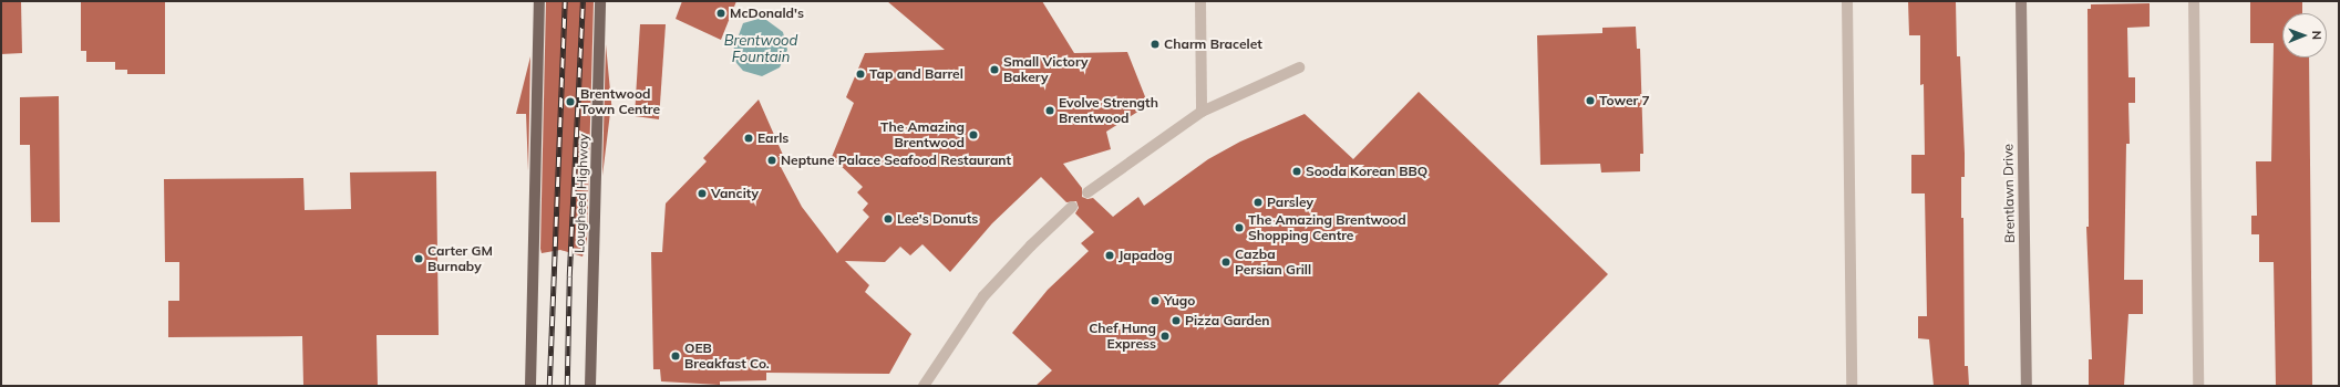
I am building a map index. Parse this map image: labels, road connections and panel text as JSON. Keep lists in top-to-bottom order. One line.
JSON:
{"streets":{"main road":["Lougheed Highway"],"street":["Brentlawn Drive"]},"water":["Brentwood Fountain"],"places":["McDonald's","Charm Bracelet","Small Victory Bakery","Tap and Barrel","Tower 7","Brentwood Town Centre","Evolve Strength Brentwood","The Amazing Brentwood","Earls","Neptune Palace Seafood Restaurant","Sooda Korean BBQ","Vancity","Parsley","Lee's Donuts","The Amazing Brentwood Shopping Centre","Japadog","Carter GM Burnaby","Cazba Persian Grill","Yugo","Pizza Garden","Chef Hung Express","OEB Breakfast Co."],"north":"right"}
